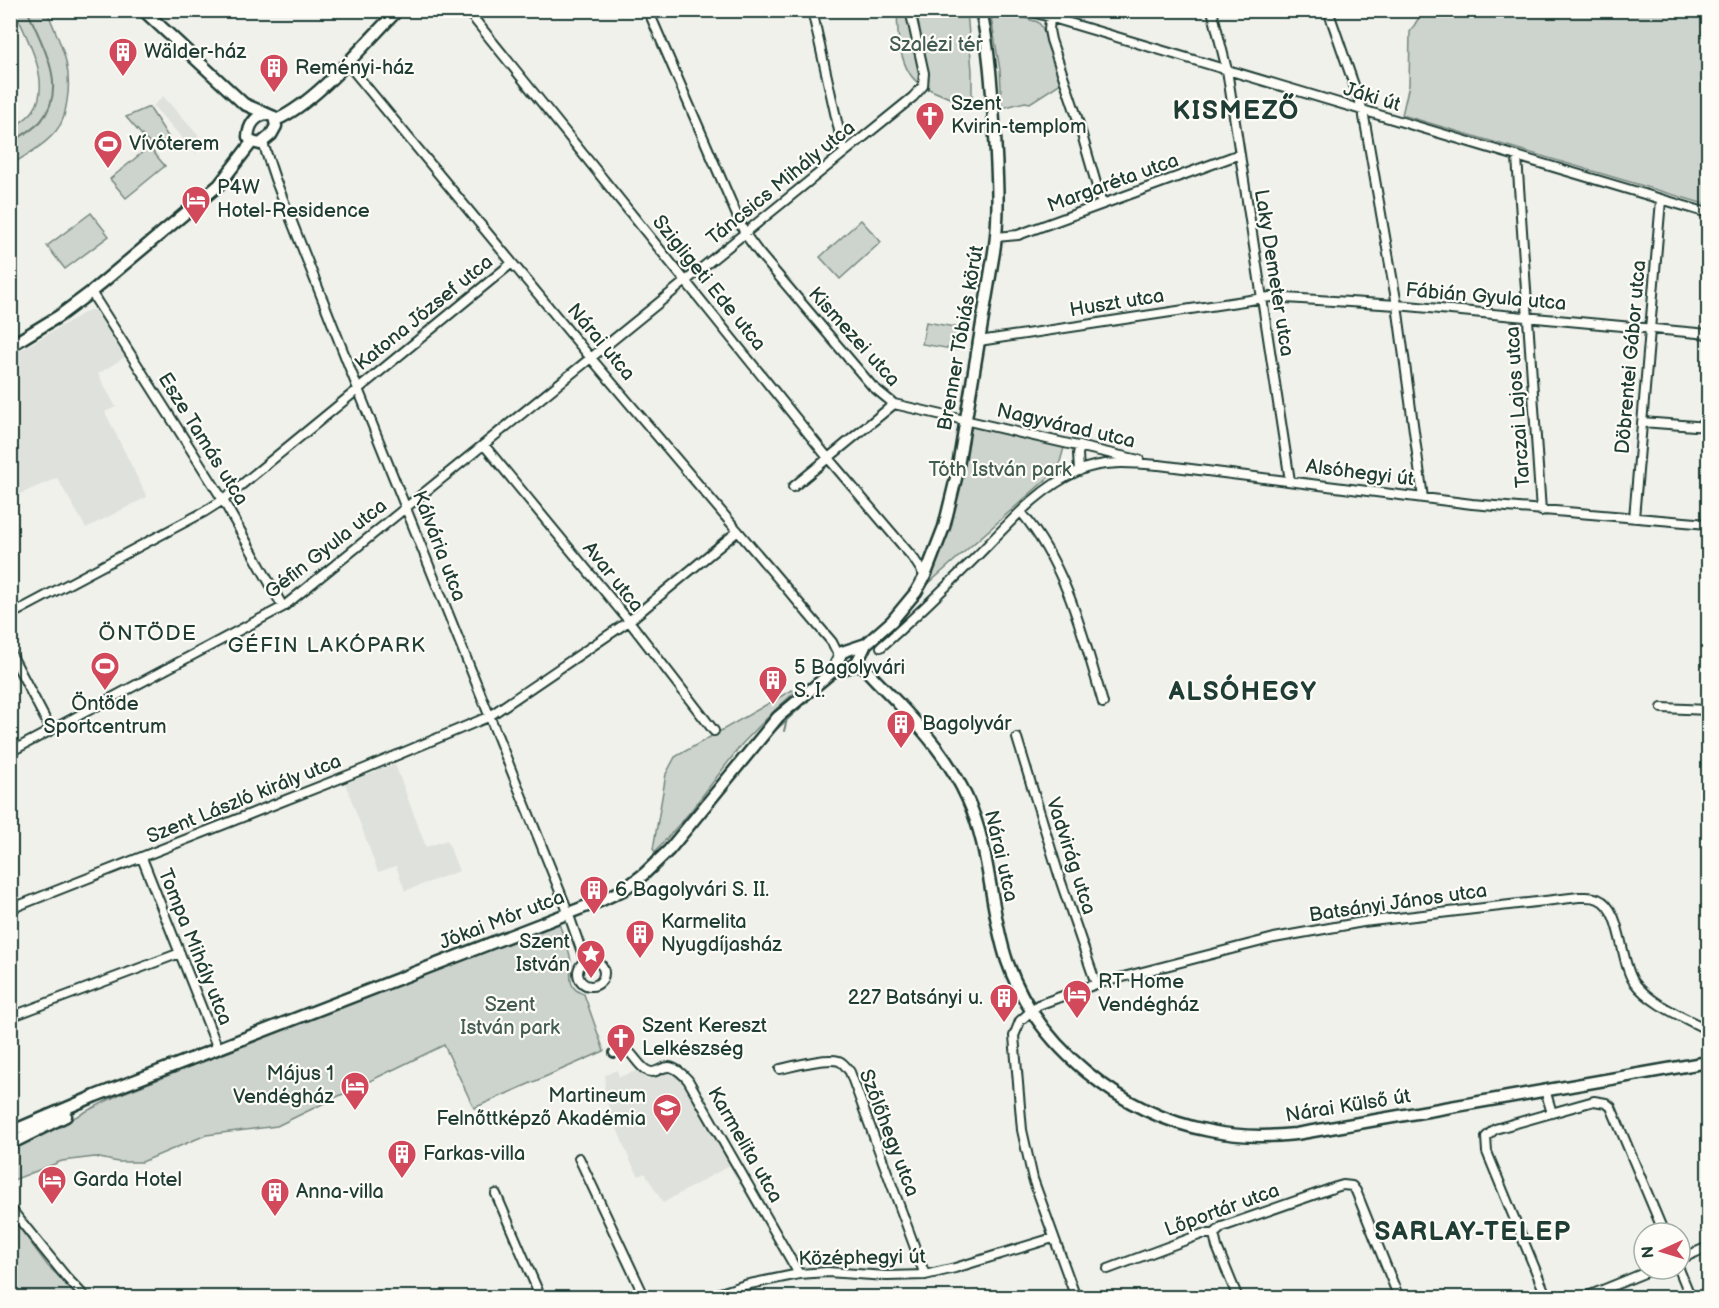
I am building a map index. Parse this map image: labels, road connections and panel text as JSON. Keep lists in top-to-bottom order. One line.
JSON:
{"streets":{"street":["Jáki út","Táncsics Mihály utca","Margaréta utca","Laky Demeter utca","Szigligeti Ede utca","Fábián Gyula utca","Huszt utca","Katona József utca","Kismezei utca","Brenner Tóbiás körút","Nárai utca","Döbrentei Gábor utca","Tarczai Lajos utca","Nagyvárad utca","Esze Tamás utca","Alsóhegyi út","Kálvária utca","Géfin Gyula utca","Avar utca","Szent László király utca","Vadvirág utca","Batsányi János utca","Jókai Mór utca","Tompa Mihály utca","Nárai Külső út","Szőlőhegy utca","Karmelita utca","Lőportár utca","Középhegyi út"]},"crossings":[["Jáki út","Laky Demeter utca"],["Jáki út","Döbrentei Gábor utca"],["Jáki út","Tarczai Lajos utca"],["Táncsics Mihály utca","Szigligeti Ede utca"],["Táncsics Mihály utca","Kismezei utca"],["Táncsics Mihály utca","Nárai utca"],["Táncsics Mihály utca","Kálvária utca"],["Táncsics Mihály utca","Géfin Gyula utca"],["Táncsics Mihály utca","Avar utca"],["Margaréta utca","Laky Demeter utca"],["Margaréta utca","Brenner Tóbiás körút"],["Laky Demeter utca","Fábián Gyula utca"],["Laky Demeter utca","Huszt utca"],["Laky Demeter utca","Alsóhegyi út"],["Szigligeti Ede utca","Brenner Tóbiás körút"],["Fábián Gyula utca","Huszt utca"],["Fábián Gyula utca","Döbrentei Gábor utca"],["Fábián Gyula utca","Tarczai Lajos utca"],["Huszt utca","Brenner Tóbiás körút"],["Katona József utca","Nárai utca"],["Katona József utca","Esze Tamás utca"],["Katona József utca","Kálvária utca"],["Kismezei utca","Brenner Tóbiás körút"],["Kismezei utca","Nagyvárad utca"],["Brenner Tóbiás körút","Nárai utca"],["Brenner Tóbiás körút","Nagyvárad utca"],["Brenner Tóbiás körút","Jókai Mór utca"],["Nárai utca","Szent László király utca"],["Nárai utca","Batsányi János utca"],["Nárai utca","Jókai Mór utca"],["Nárai utca","Nárai Külső út"],["Döbrentei Gábor utca","Alsóhegyi út"],["Tarczai Lajos utca","Alsóhegyi út"],["Nagyvárad utca","Alsóhegyi út"],["Esze Tamás utca","Géfin Gyula utca"],["Kálvária utca","Géfin Gyula utca"],["Kálvária utca","Szent László király utca"],["Kálvária utca","Jókai Mór utca"],["Avar utca","Szent László király utca"],["Szent László király utca","Tompa Mihály utca"],["Vadvirág utca","Batsányi János utca"],["Batsányi János utca","Nárai Külső út"],["Jókai Mór utca","Tompa Mihály utca"],["Szőlőhegy utca","Középhegyi út"],["Karmelita utca","Középhegyi út"]],"districts":["KISMEZŐ","ÖNTÖDE","GÉFIN LAKÓPARK","ALSÓHEGY","SARLAY-TELEP"],"parks":["Szalézi tér","Tóth István park","Szent István park"],"places":{"building":["Wälder-ház","Reményi-ház","5 Bagolyvári S. I.","Bagolyvár","6 Bagolyvári S. II.","Karmelita Nyugdíjasház","227 Batsányi u.","Farkas-villa","Anna-villa"],"church":["Szent Kvirin-templom","Szent Kereszt Lelkészség"],"sports":["Vívóterem","Öntöde Sportcentrum"],"hotel":["P4W Hotel-Residence","RT Home Vendégház","Május 1 Vendégház","Garda Hotel"],"place":["Szent István"],"school or university":["Martineum Felnőttképző Akadémia"]},"north":"left"}
